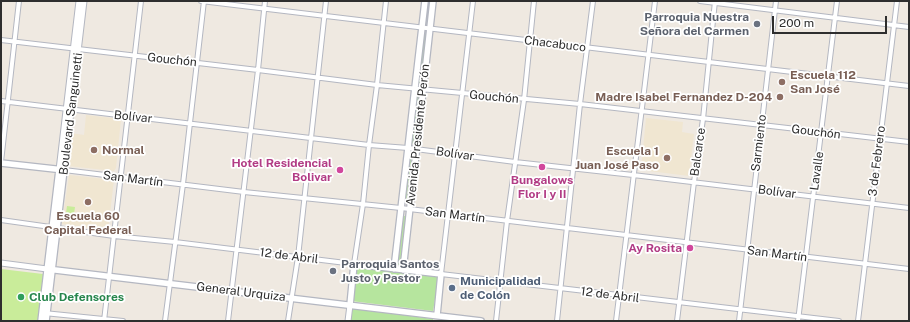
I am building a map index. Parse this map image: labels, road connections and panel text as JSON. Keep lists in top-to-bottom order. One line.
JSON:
{"streets":{"main road":["Boulevard Sanguinetti","Avenida Presidente Perón","San Martín","12 de Abril","General Urquiza"],"street":["Chacabuco","Gouchón","Bolívar","Sarmiento","Balcarce","3 de Febrero","Lavalle"]},"crossings":[["Chacabuco","Avenida Presidente Perón"],["Chacabuco","Sarmiento"],["Chacabuco","Balcarce"],["Chacabuco","3 de Febrero"],["Chacabuco","Lavalle"],["Gouchón","Boulevard Sanguinetti"],["Gouchón","Avenida Presidente Perón"],["Gouchón","Sarmiento"],["Gouchón","Balcarce"],["Gouchón","3 de Febrero"],["Gouchón","Lavalle"],["Boulevard Sanguinetti","Bolívar"],["Boulevard Sanguinetti","San Martín"],["Boulevard Sanguinetti","12 de Abril"],["Boulevard Sanguinetti","General Urquiza"],["Bolívar","Avenida Presidente Perón"],["Bolívar","Sarmiento"],["Bolívar","Balcarce"],["Bolívar","3 de Febrero"],["Bolívar","Lavalle"],["Avenida Presidente Perón","San Martín"],["Avenida Presidente Perón","12 de Abril"],["Sarmiento","San Martín"],["Sarmiento","12 de Abril"],["Balcarce","San Martín"],["Balcarce","12 de Abril"],["3 de Febrero","San Martín"],["Lavalle","San Martín"],["Lavalle","12 de Abril"]],"places":["Parroquia Nuestra Señora del Carmen","Escuela 112 San José","Madre Isabel Fernandez D-204","Normal","Escuela 1 Juan José Paso","Bungalows Flor I y II","Hotel Residencial Bolivar","Escuela 60 Capital Federal","Ay Rosita","Parroquia Santos Justo y Pastor","Municipalidad de Colón","Club Defensores"],"scale_bar":"200 m"}
